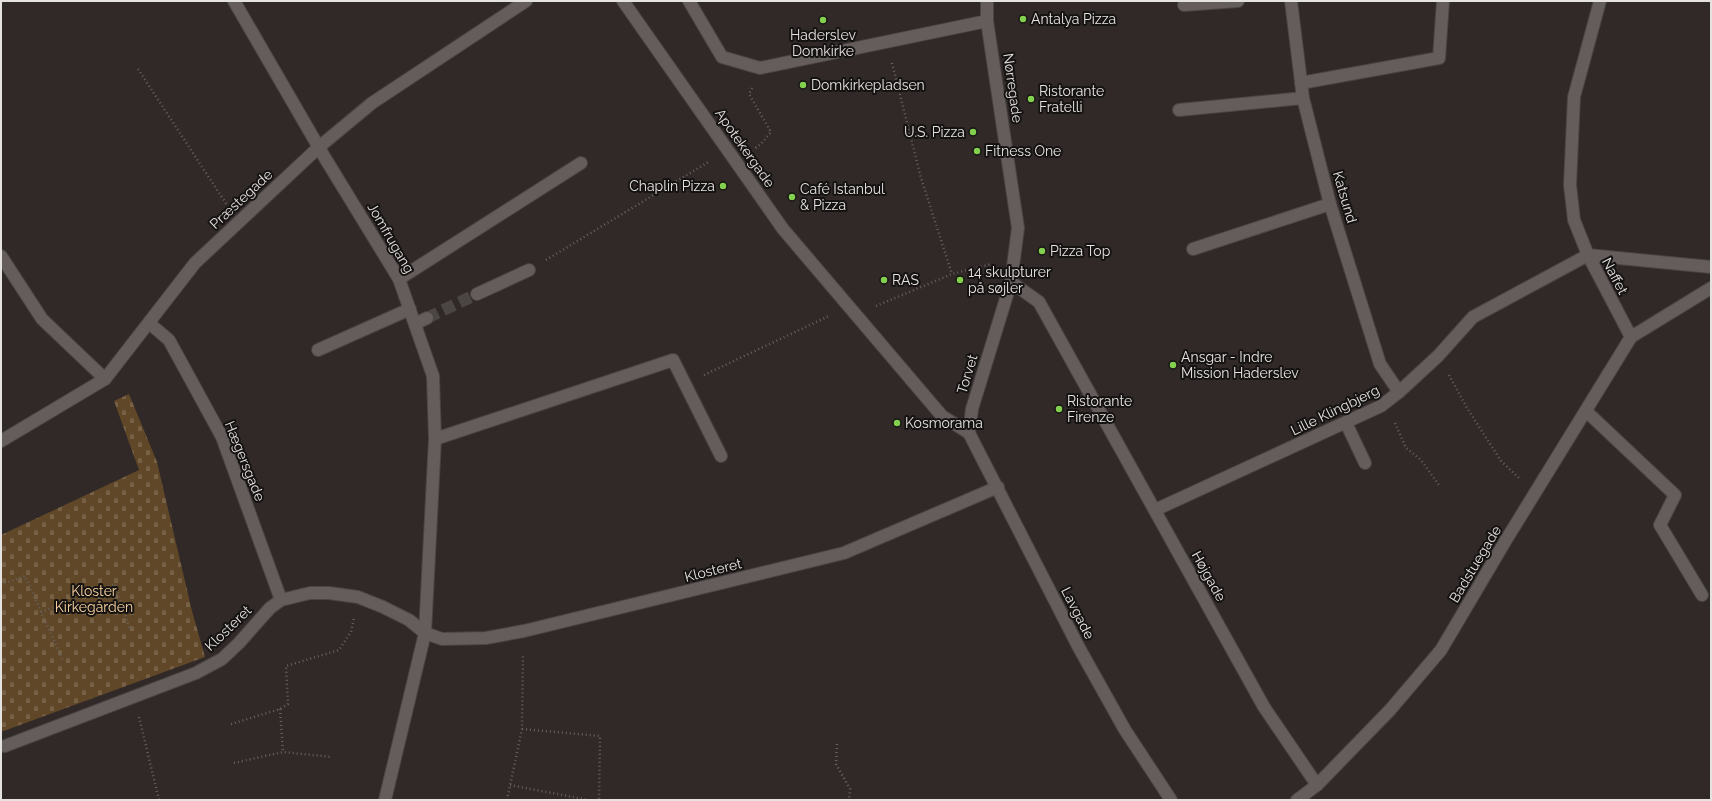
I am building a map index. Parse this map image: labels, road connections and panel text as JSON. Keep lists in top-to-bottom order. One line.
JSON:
{"streets":{"street":["Nørregade","Apotekergade","Katsund","Præstegade","Jomfrugang","Naffet","Torvet","Lille Klingbjerg","Hægersgade","Badstuegade","Klosteret","Højgade","Lavgade"]},"crossings":[["Nørregade","Torvet"],["Katsund","Lille Klingbjerg"],["Præstegade","Jomfrugang"],["Præstegade","Hægersgade"],["Jomfrugang","Klosteret"],["Naffet","Lille Klingbjerg"],["Naffet","Badstuegade"],["Torvet","Højgade"],["Torvet","Lavgade"],["Lille Klingbjerg","Højgade"],["Hægersgade","Klosteret"],["Badstuegade","Højgade"],["Klosteret","Lavgade"]],"parks":["Kloster Kirkegården"],"places":["Antalya Pizza","Haderslev Domkirke","Domkirkepladsen","Ristorante Fratelli","U.S. Pizza","Fitness One","Chaplin Pizza","Café Istanbul & Pizza","Pizza Top","RAS","14 skulpturer på søjler","Ansgar - Indre Mission Haderslev","Ristorante Firenze","Kosmorama"]}
